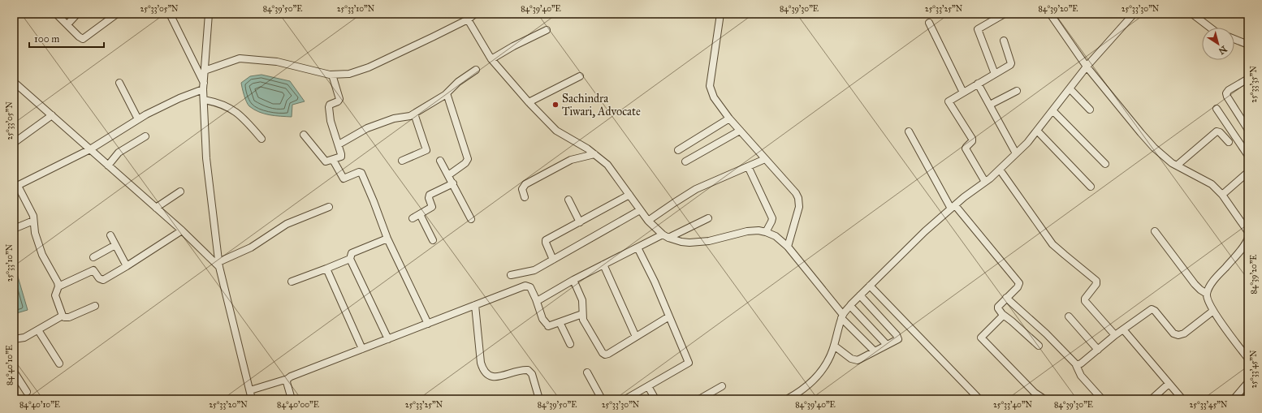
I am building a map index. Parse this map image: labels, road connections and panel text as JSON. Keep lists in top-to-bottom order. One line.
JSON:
{"places":["Sachindra Tiwari, Advocate"],"scale_bar":"100 m","north":"bottom right","coordinates":["25°33'05\"N","84°39'50\"E","25°33'10\"N","84°39'40\"E","84°39'30\"E","25°33'25\"N","84°39'20\"E","25°33'30\"N","25°33'35\"N","84°40'10\"E","25°33'45\"N","25°33'20\"N","84°40'00\"E","25°33'40\"N"]}
